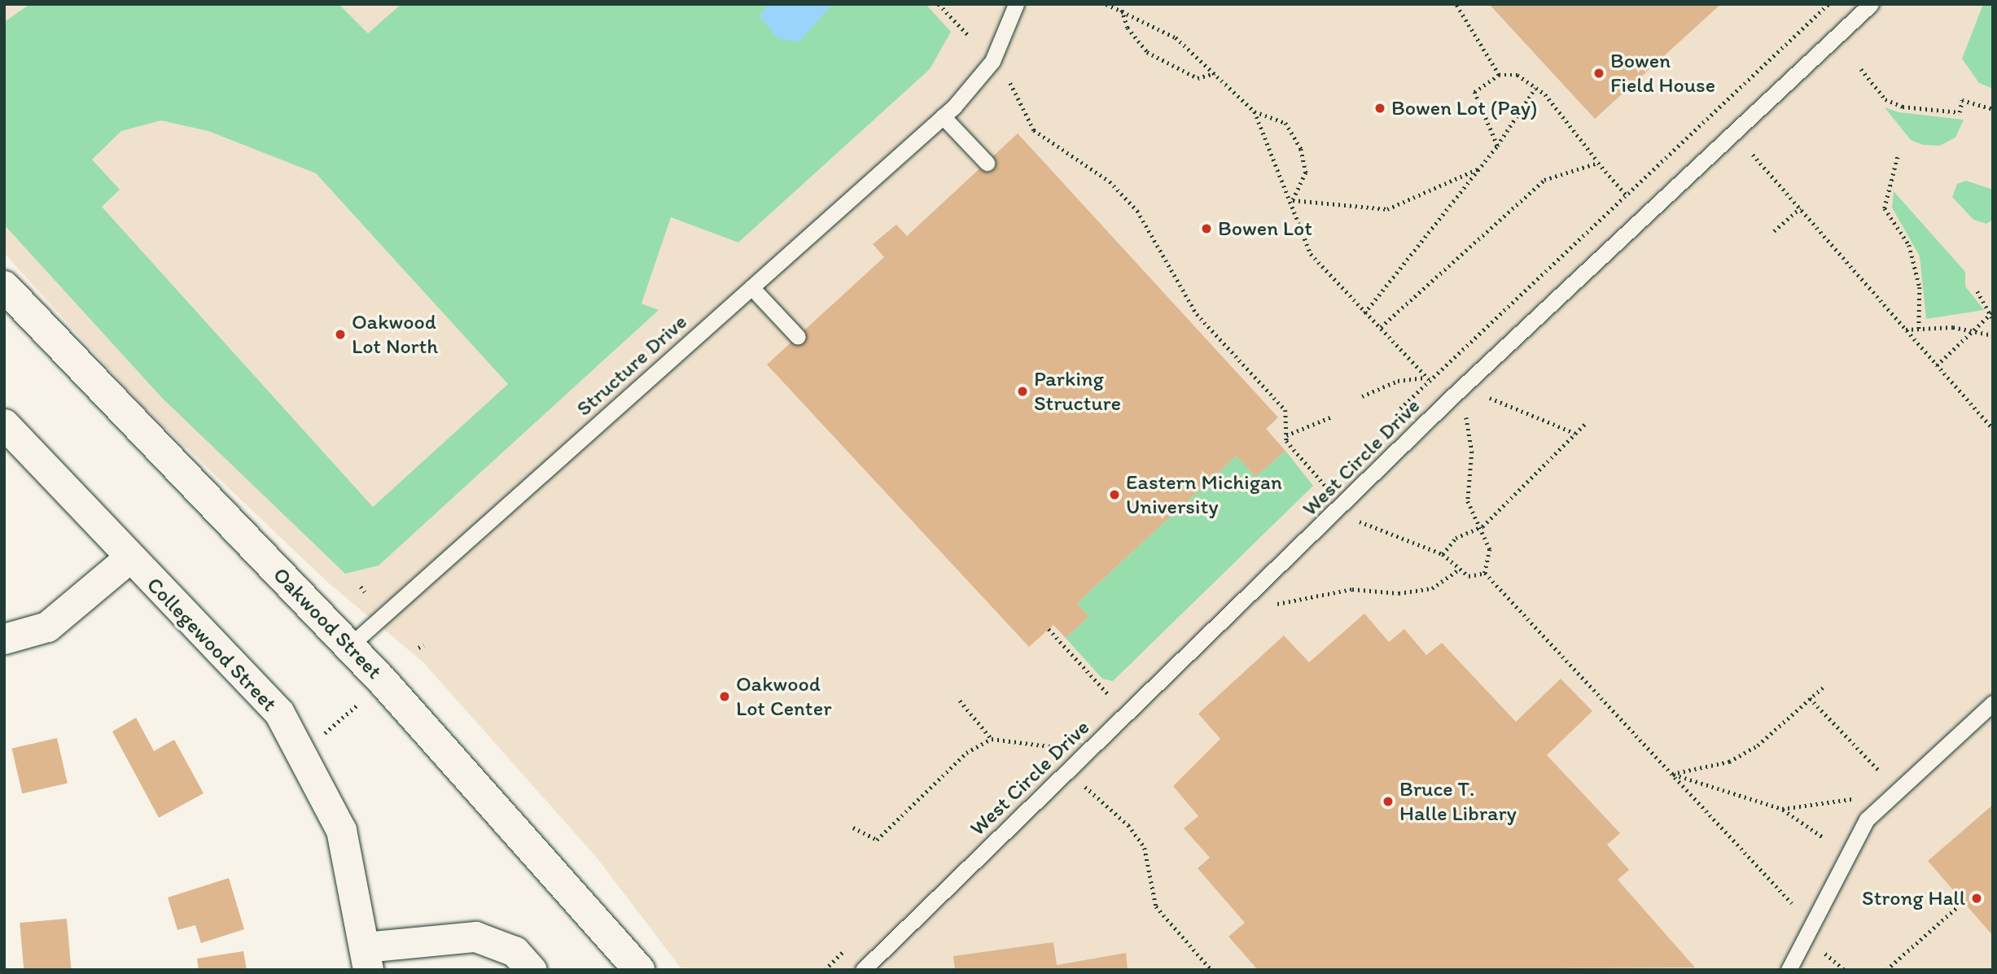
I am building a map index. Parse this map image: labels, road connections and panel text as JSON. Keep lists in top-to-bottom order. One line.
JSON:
{"streets":{"street":["Oakwood Street","Collegewood Street"],"lane":["Structure Drive","West Circle Drive"]},"crossings":[["Structure Drive","Oakwood Street"]],"places":["Bowen Field House","Bowen Lot (Pay)","Bowen Lot","Oakwood Lot North","Parking Structure","Eastern Michigan University","Oakwood Lot Center","Bruce T. Halle Library","Strong Hall"]}
